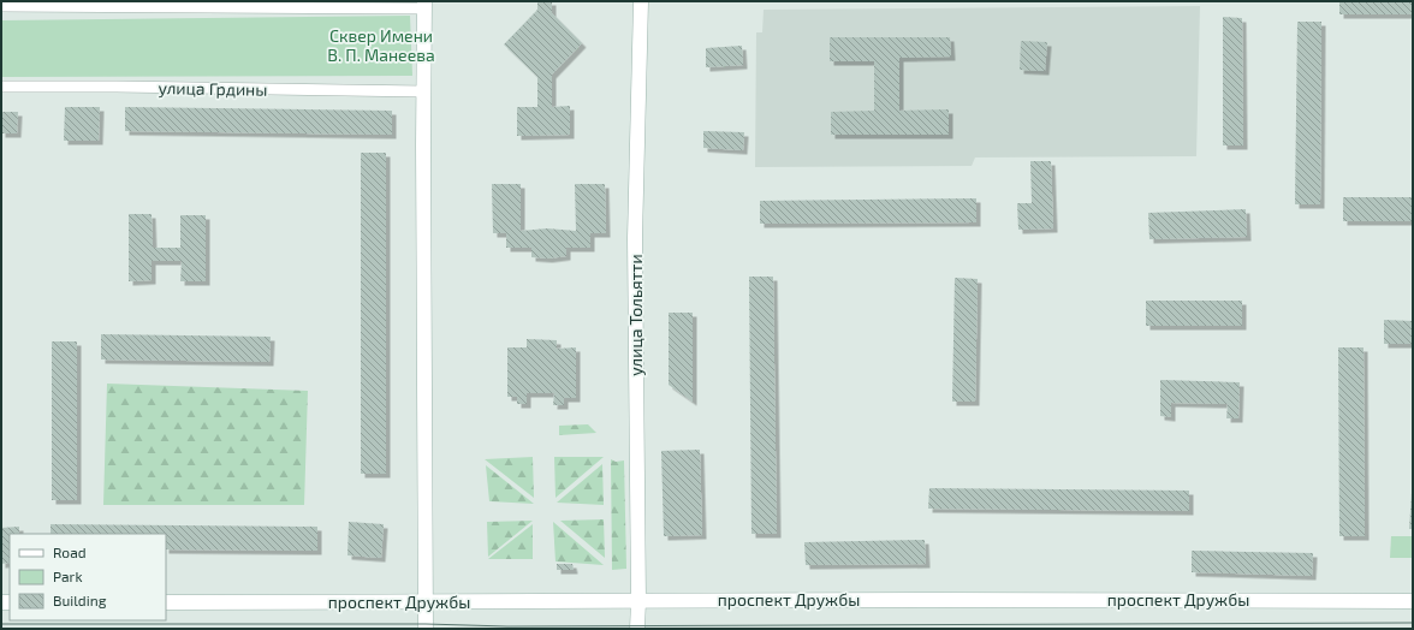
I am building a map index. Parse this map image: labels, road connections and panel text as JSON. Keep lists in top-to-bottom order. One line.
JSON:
{"streets":{"main road":["улица Тольятти","проспект Дружбы"],"street":["улица Грдины"]},"crossings":[["улица Тольятти","проспект Дружбы"]],"parks":["Сквер Имени В. П. Манеева"],"legend":["Road","Park","Building"]}
